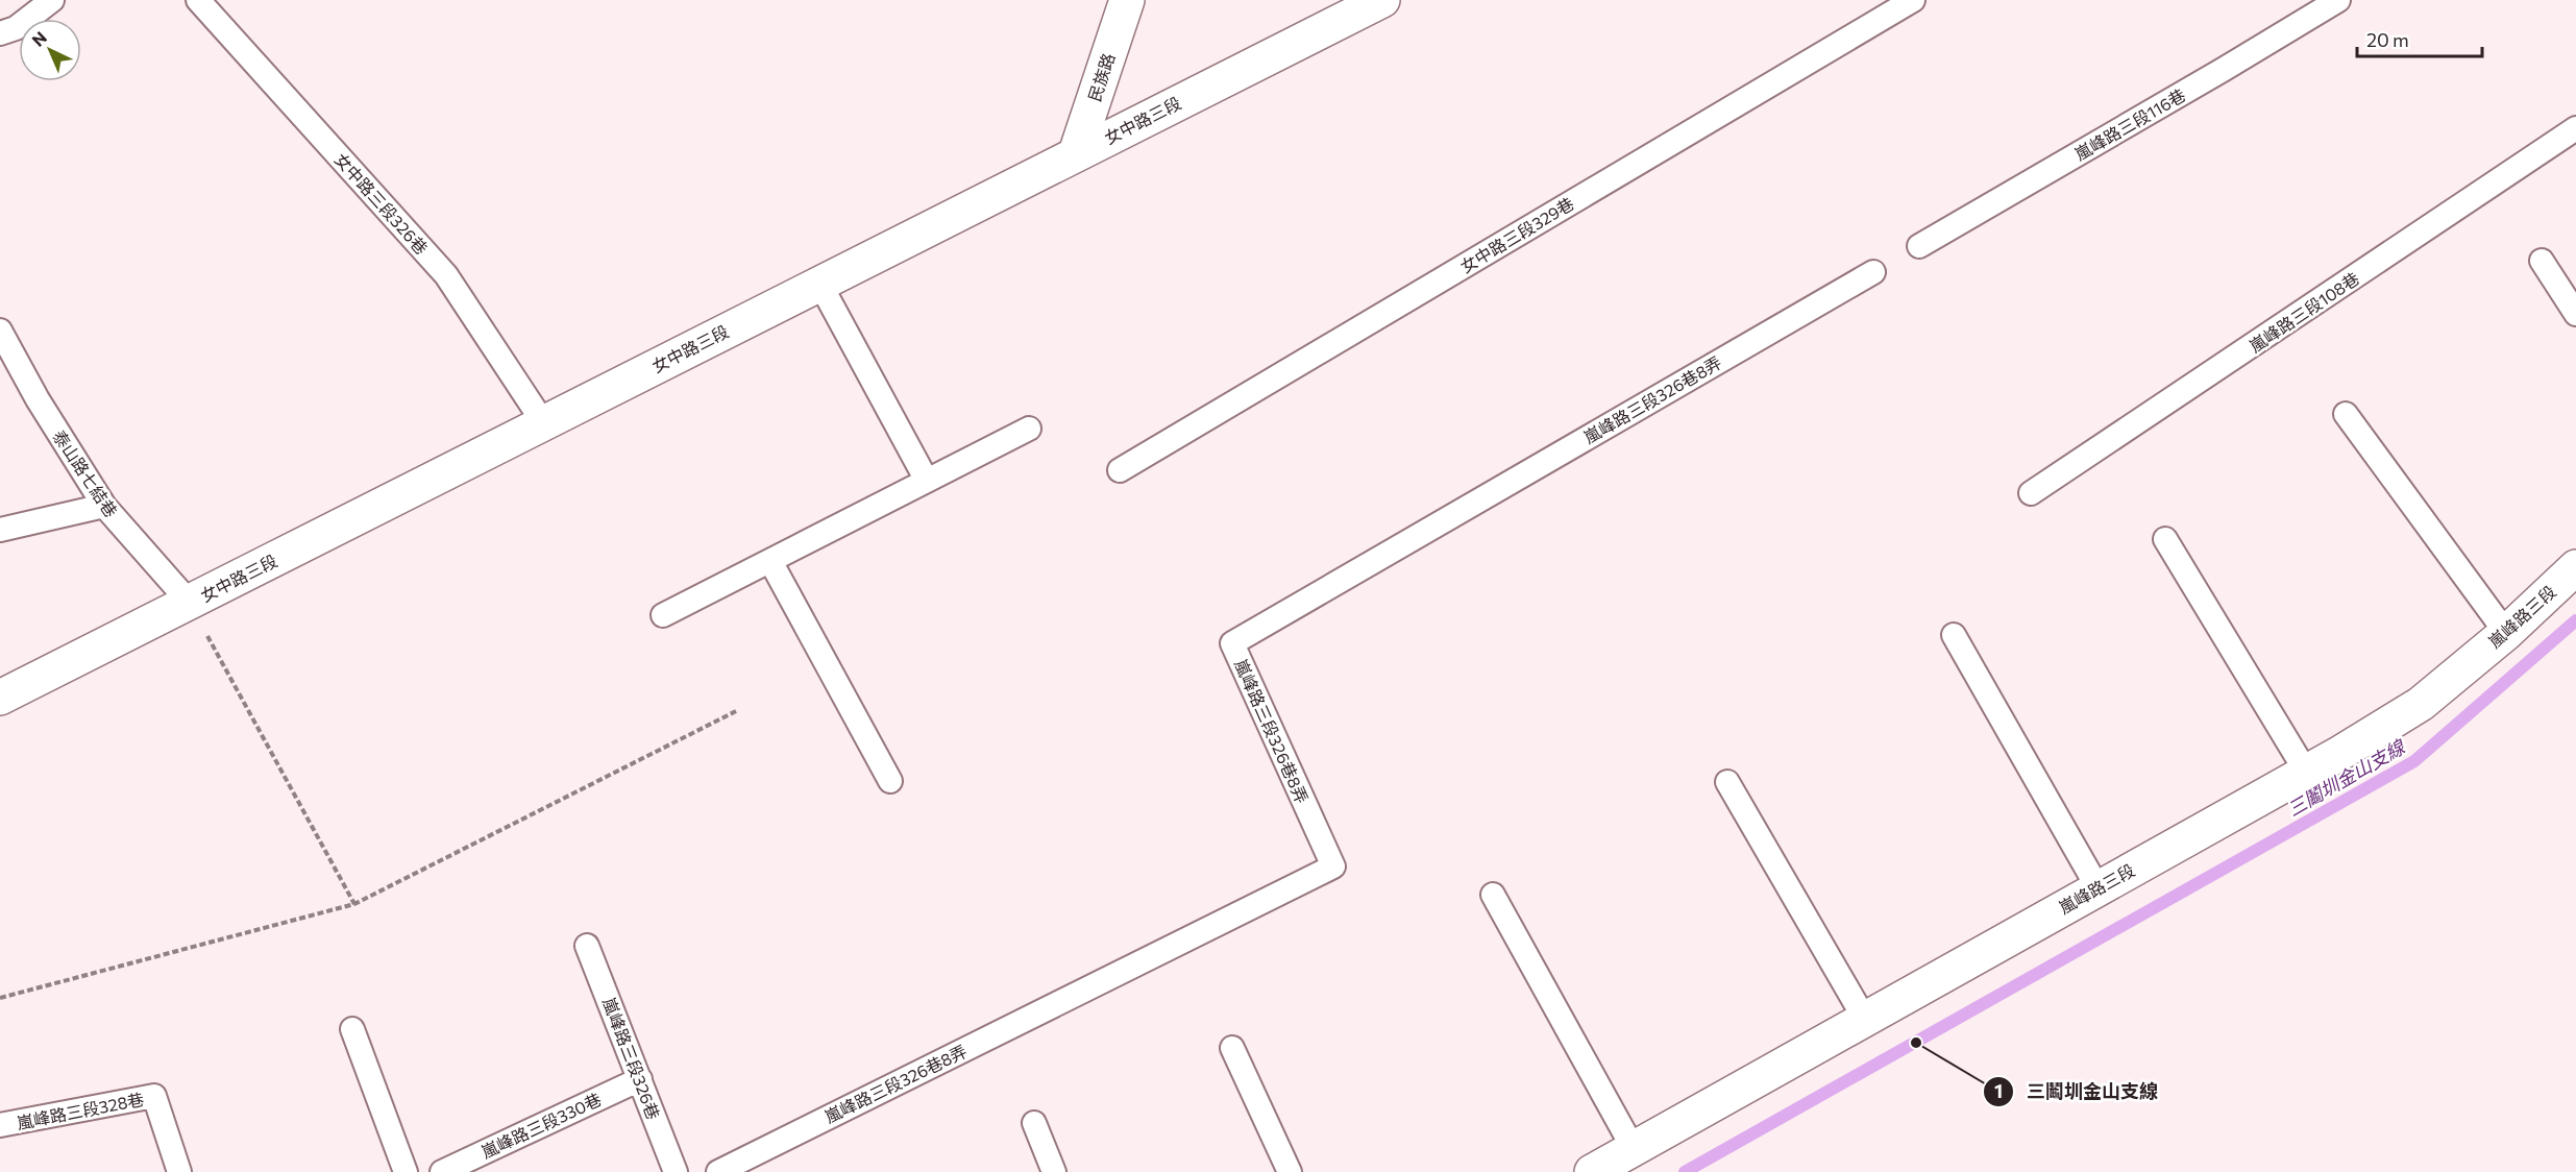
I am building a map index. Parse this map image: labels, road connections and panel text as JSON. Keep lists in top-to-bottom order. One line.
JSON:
{"streets":{"street":["民族路","女中路三段","嵐峰路三段"],"lane":["嵐峰路三段116巷","女中路三段326巷","女中路三段329巷","嵐峰路三段108巷","嵐峰路三段326巷8弄","泰山路七結巷","嵐峰路三段326巷","嵐峰路三段328巷","嵐峰路三段330巷"]},"crossings":[["民族路","女中路三段"],["女中路三段","女中路三段326巷"],["女中路三段","泰山路七結巷"],["嵐峰路三段326巷","嵐峰路三段330巷"]],"water":["三鬮圳金山支線"],"places":["三鬮圳金山支線"],"scale_bar":"20 m","north":"top left"}
